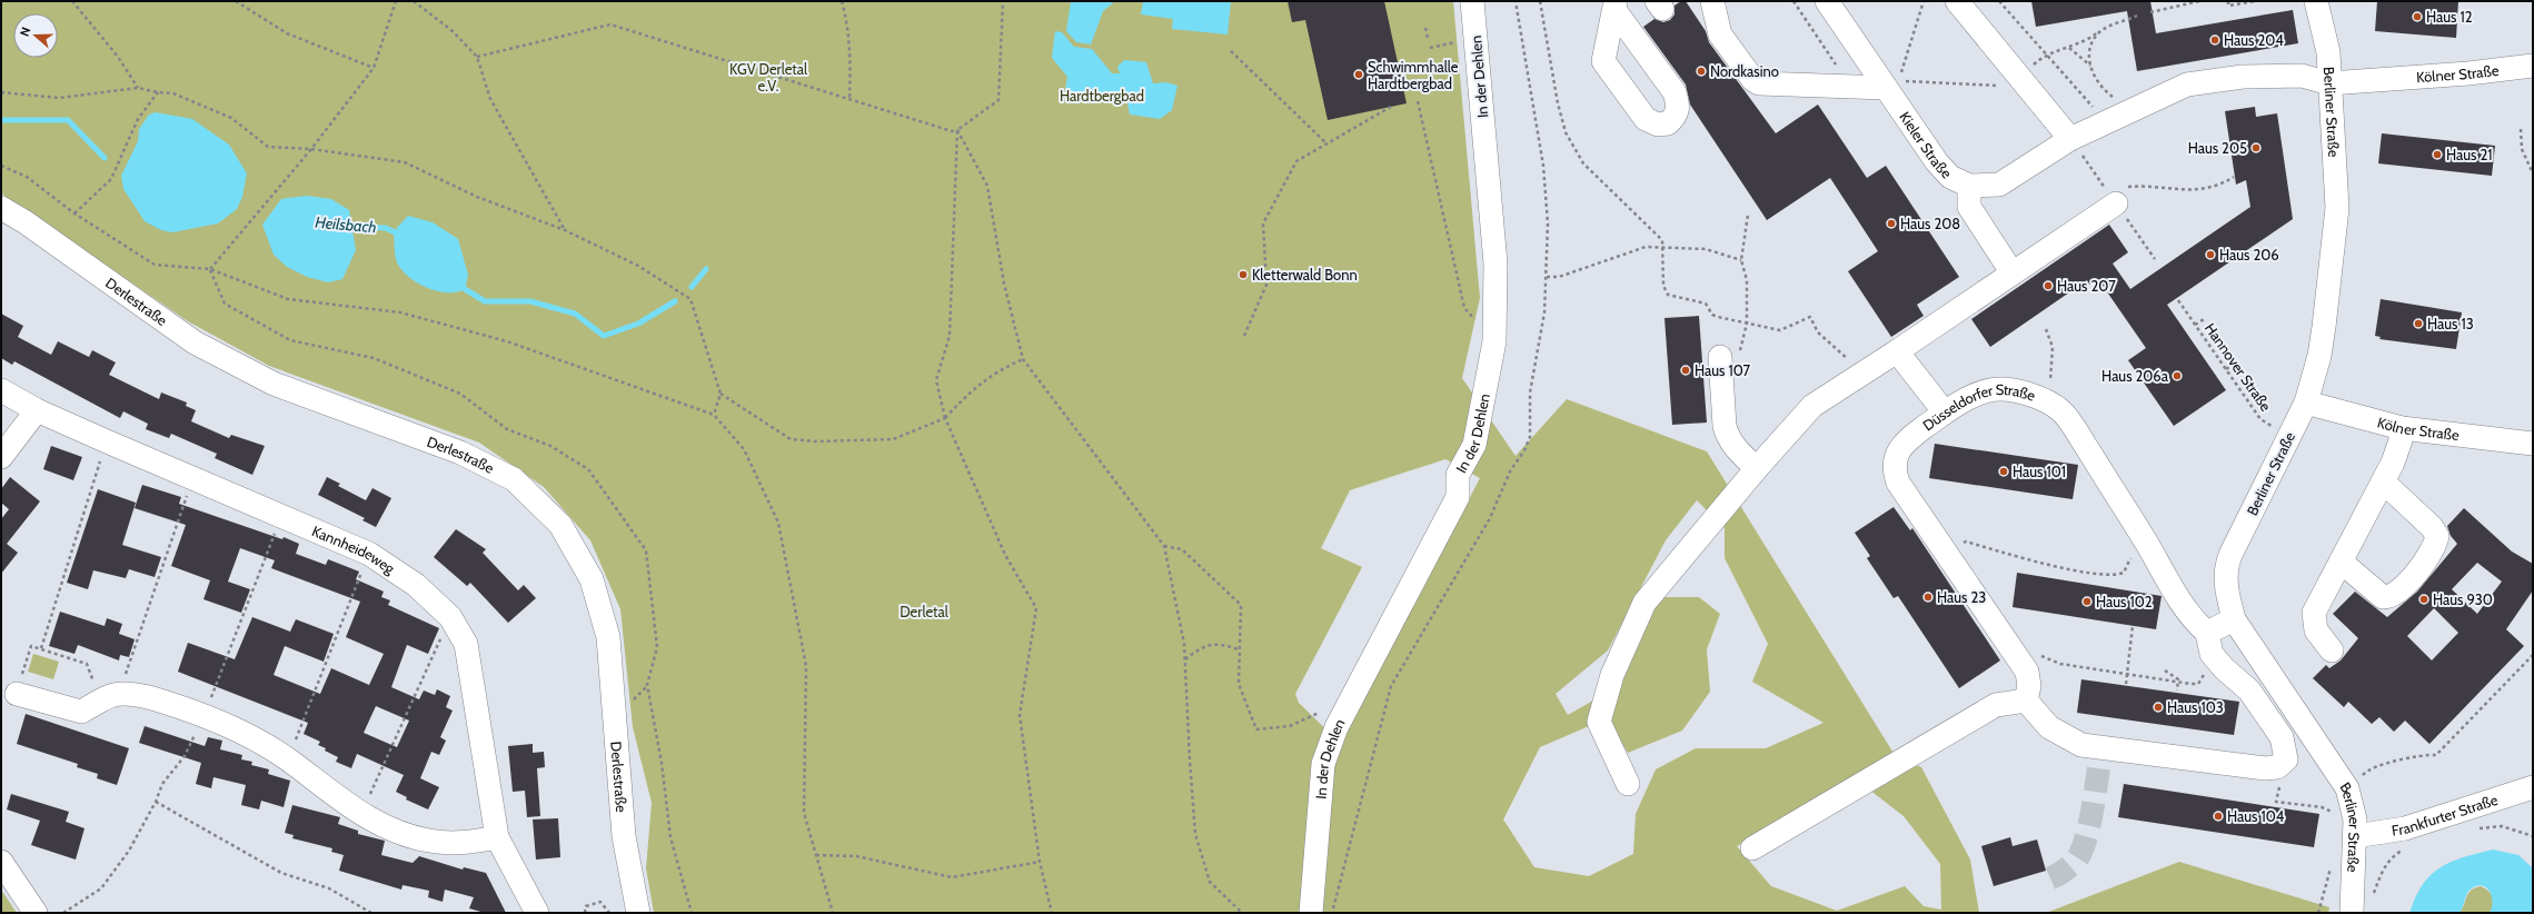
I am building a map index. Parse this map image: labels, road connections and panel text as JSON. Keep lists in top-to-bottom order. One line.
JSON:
{"streets":{"street":["Kölner Straße","In der Dehlen","Berliner Straße","Kieler Straße","Derlestraße","Düsseldorfer Straße","Kannheideweg","Frankfurter Straße"],"path":["Hannover Straße"]},"crossings":[["Kölner Straße","Berliner Straße"],["Kölner Straße","Kieler Straße"],["Berliner Straße","Kieler Straße"],["Berliner Straße","Hannover Straße"],["Berliner Straße","Frankfurter Straße"]],"water":["Heilsbach"],"parks":["KGV Derletal e.V.","Hardtbergbad","Derletal"],"places":["Haus 12","Haus 204","Nordkasino","Schwimmhalle Hardtbergbad","Haus 205","Haus 21","Haus 208","Haus 206","Kletterwald Bonn","Haus 207","Haus 13","Haus 107","Haus 206a","Haus 101","Haus 23","Haus 930","Haus 102","Haus 103","Haus 104"],"north":"left"}
